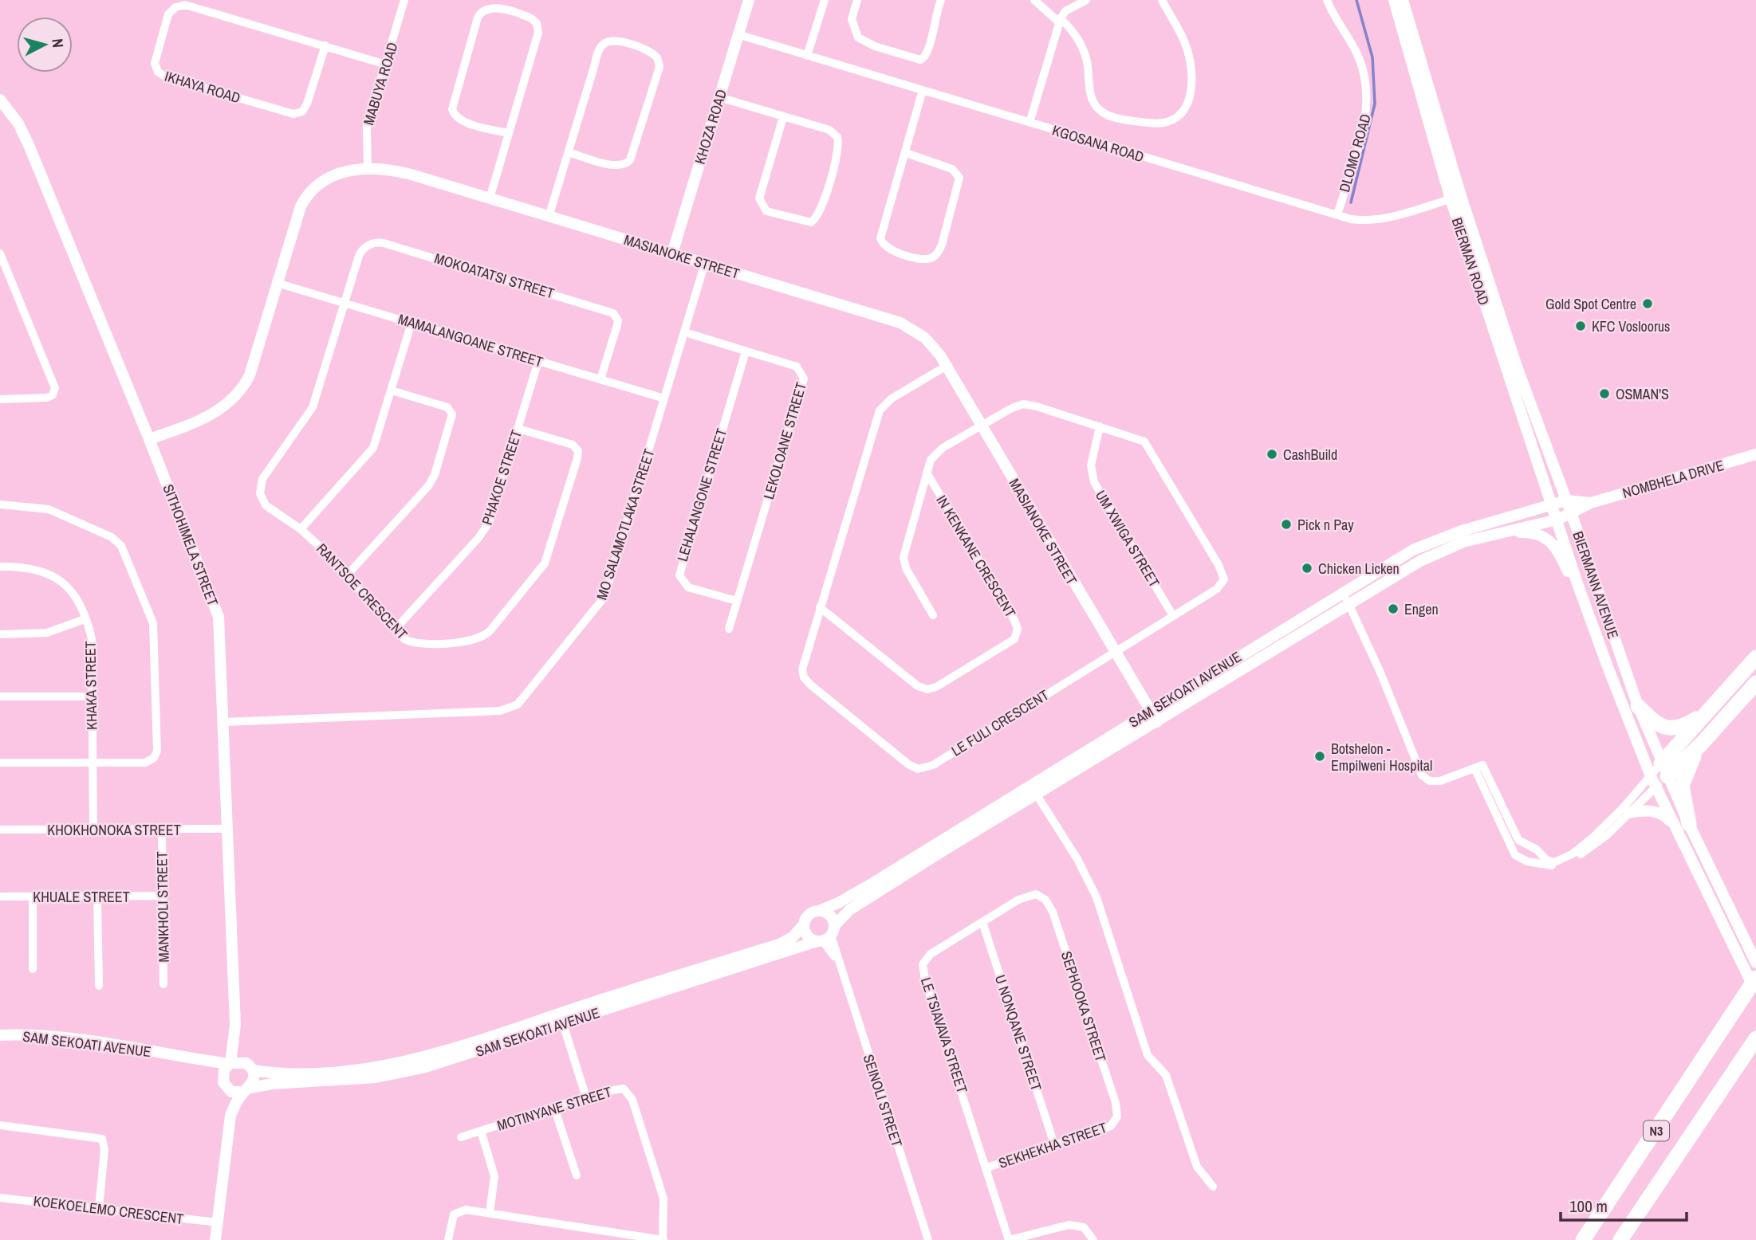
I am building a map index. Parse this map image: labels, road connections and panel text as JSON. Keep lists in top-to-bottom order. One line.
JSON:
{"streets":{"highway":["N3"],"street":["MABUYA ROAD","IKHAYA ROAD","KHOZA ROAD","KGOSANA ROAD","DLOMO ROAD","MASIANOKE STREET","BIERMAN ROAD","MOKOATATSI STREET","MAMALANGOANE STREET","LEKOLOANE STREET","PHAKOE STREET","NOMBHELA DRIVE","LEHALANGONE STREET","MO SALAMOTLAKA STREET","UM XWIGA STREET","SITHOHIMELA STREET","IN KENKANE CRESCENT","BIERMANN AVENUE","RANTSOE CRESCENT","KHAKA STREET","SAM SEKOATI AVENUE","LE FULI CRESCENT","KHOKHONOKA STREET","KHUALE STREET","MANKHOLI STREET","SEPHOOKA STREET","U NONQANE STREET","LE TSIAVAVA STREET","SEINOLI STREET","MOTINYANE STREET","SEKHEKHA STREET","KOEKOELEMO CRESCENT"]},"crossings":[["MABUYA ROAD","IKHAYA ROAD"],["MABUYA ROAD","MASIANOKE STREET"],["KHOZA ROAD","KGOSANA ROAD"],["KHOZA ROAD","MASIANOKE STREET"],["KGOSANA ROAD","DLOMO ROAD"],["KGOSANA ROAD","BIERMAN ROAD"],["KGOSANA ROAD","BIERMANN AVENUE"],["MASIANOKE STREET","MAMALANGOANE STREET"],["MASIANOKE STREET","MO SALAMOTLAKA STREET"],["MASIANOKE STREET","SITHOHIMELA STREET"],["MASIANOKE STREET","SAM SEKOATI AVENUE"],["MASIANOKE STREET","LE FULI CRESCENT"],["BIERMAN ROAD","BIERMANN AVENUE"],["BIERMAN ROAD","SAM SEKOATI AVENUE"],["MOKOATATSI STREET","MAMALANGOANE STREET"],["MOKOATATSI STREET","RANTSOE CRESCENT"],["MAMALANGOANE STREET","PHAKOE STREET"],["MAMALANGOANE STREET","MO SALAMOTLAKA STREET"],["MAMALANGOANE STREET","RANTSOE CRESCENT"],["LEKOLOANE STREET","LEHALANGONE STREET"],["LEKOLOANE STREET","MO SALAMOTLAKA STREET"],["PHAKOE STREET","RANTSOE CRESCENT"],["NOMBHELA DRIVE","BIERMANN AVENUE"],["NOMBHELA DRIVE","SAM SEKOATI AVENUE"],["MO SALAMOTLAKA STREET","SITHOHIMELA STREET"],["UM XWIGA STREET","LE FULI CRESCENT"],["SITHOHIMELA STREET","SAM SEKOATI AVENUE"],["SITHOHIMELA STREET","KHOKHONOKA STREET"],["IN KENKANE CRESCENT","LE FULI CRESCENT"],["BIERMANN AVENUE","SAM SEKOATI AVENUE"],["KHAKA STREET","KHOKHONOKA STREET"],["SAM SEKOATI AVENUE","SEINOLI STREET"],["KHOKHONOKA STREET","MANKHOLI STREET"],["KHUALE STREET","MANKHOLI STREET"],["SEPHOOKA STREET","LE TSIAVAVA STREET"],["SEPHOOKA STREET","SEKHEKHA STREET"],["U NONQANE STREET","LE TSIAVAVA STREET"],["U NONQANE STREET","SEKHEKHA STREET"],["LE TSIAVAVA STREET","SEKHEKHA STREET"]],"places":["Gold Spot Centre","KFC Vosloorus","OSMAN'S","CashBuild","Pick n Pay","Chicken Licken","Engen","Botshelon - Empilweni Hospital"],"scale_bar":"100 m","north":"right"}
